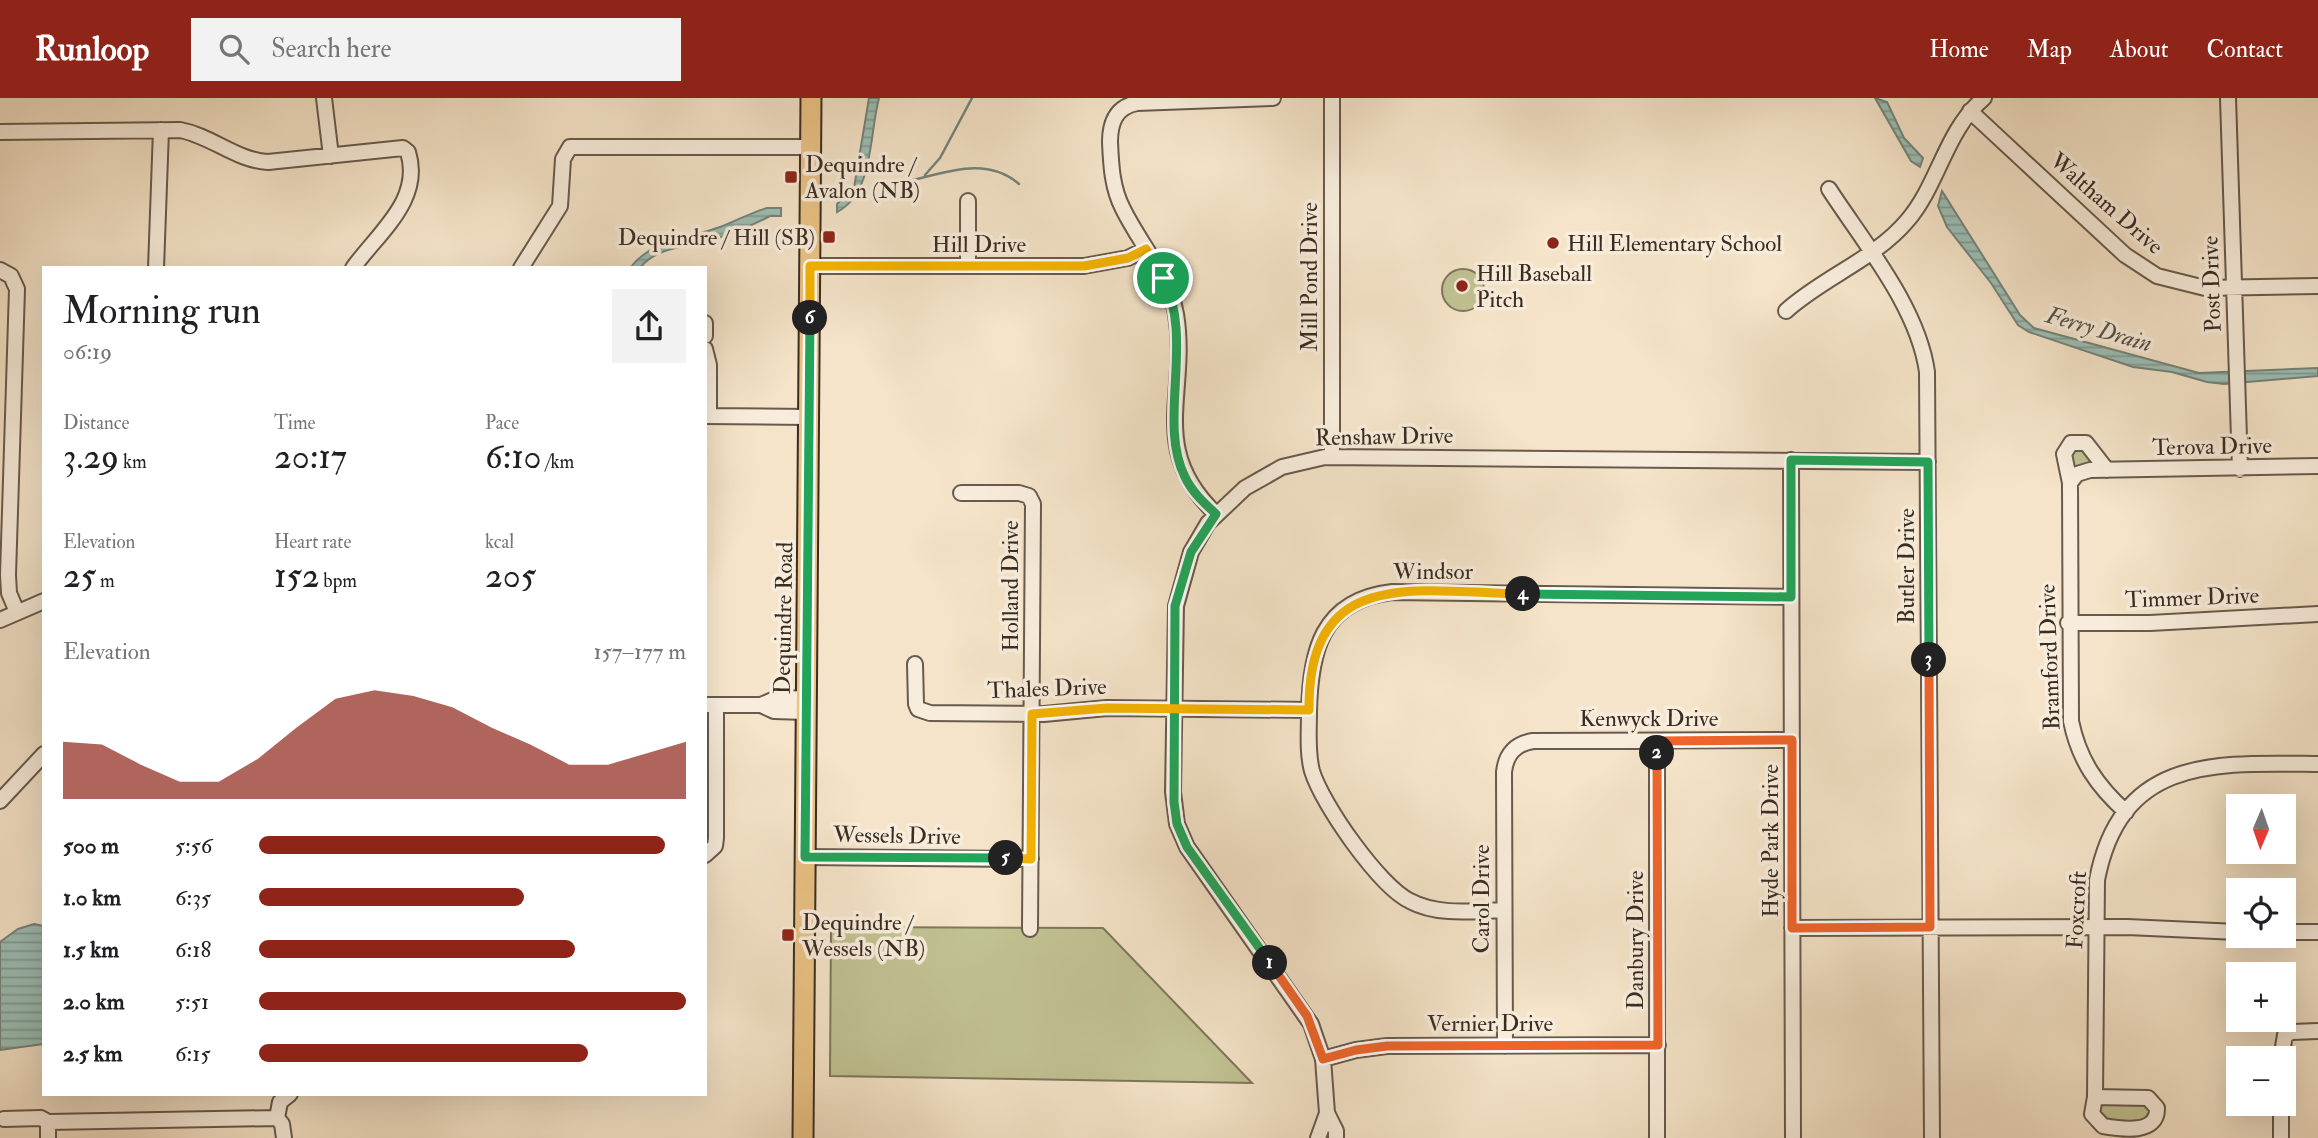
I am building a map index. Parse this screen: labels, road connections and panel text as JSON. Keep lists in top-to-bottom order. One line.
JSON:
{"streets":{"main road":["Dequindre Road"],"street":["Waltham Drive","Hill Drive","Mill Pond Drive","Post Drive","Renshaw Drive","Terova Drive","Butler Drive","Windsor","Holland Drive","Timmer Drive","Bramford Drive","Thales Drive","Kenwyck Drive","Wessels Drive","Hyde Park Drive","Carol Drive","Foxcroft","Danbury Drive","Vernier Drive"]},"crossings":[["Waltham Drive","Post Drive"],["Hill Drive","Dequindre Road"],["Mill Pond Drive","Renshaw Drive"],["Post Drive","Terova Drive"],["Renshaw Drive","Butler Drive"],["Renshaw Drive","Thales Drive"],["Renshaw Drive","Hyde Park Drive"],["Renshaw Drive","Vernier Drive"],["Terova Drive","Bramford Drive"],["Windsor","Thales Drive"],["Windsor","Hyde Park Drive"],["Windsor","Carol Drive"],["Holland Drive","Thales Drive"],["Holland Drive","Wessels Drive"],["Timmer Drive","Bramford Drive"],["Dequindre Road","Wessels Drive"],["Bramford Drive","Foxcroft"],["Kenwyck Drive","Hyde Park Drive"],["Kenwyck Drive","Carol Drive"],["Kenwyck Drive","Danbury Drive"],["Carol Drive","Vernier Drive"],["Danbury Drive","Vernier Drive"]],"water":["Ferry Drain"],"places":{"transit":["Dequindre / Avalon (NB)","Dequindre / Hill (SB)","Dequindre / Wessels (NB)"],"other":["Hill Elementary School","Hill Baseball Pitch"]},"north":"bottom","page":{"header":"Runloop","search":"Search here","nav":["Home","Map","About","Contact"],"heading":["Morning run","06:19"],"pins":["6","4","3","2","5","1"],"stats":[["Distance","3.29 km"],["Time","20:17"],["Pace","6:10 /km"],["Elevation","25 m"],["Heart rate","152 bpm"],["kcal","205"]],"chart":["Elevation","157–177 m"],"map_buttons":["+","−"],"list":[{"name":"500 m","note":"5:56"},{"name":"1.0 km","note":"6:35"},{"name":"1.5 km","note":"6:18"},{"name":"2.0 km","note":"5:51"},{"name":"2.5 km","note":"6:15"}]}}
